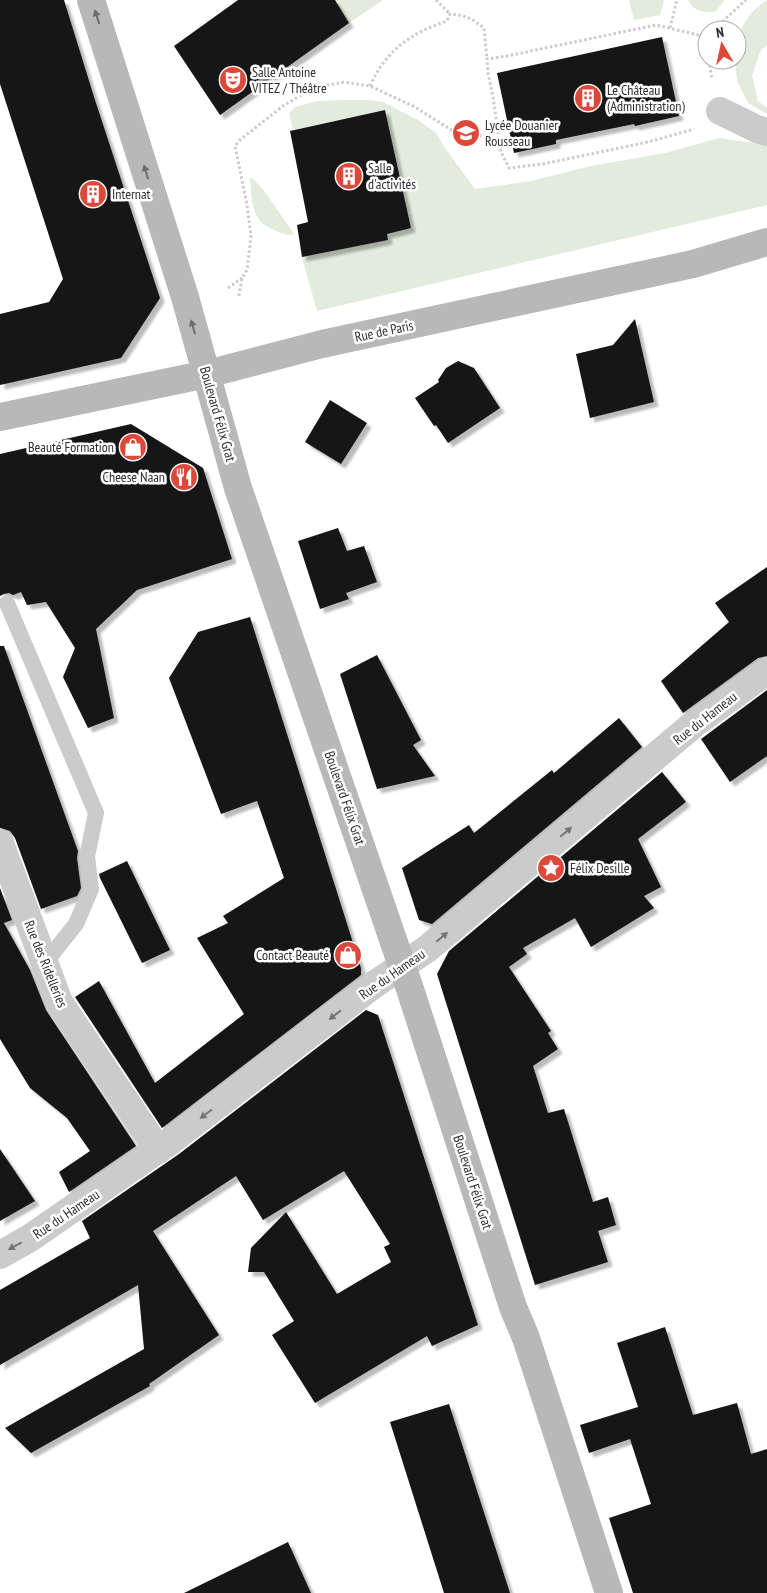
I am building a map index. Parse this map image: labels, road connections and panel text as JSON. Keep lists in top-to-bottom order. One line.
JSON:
{"streets":{"main road":["Rue de Paris","Boulevard Félix Grat"],"street":["Rue du Hameau","Rue des Ridelleries"]},"crossings":[["Rue de Paris","Boulevard Félix Grat"],["Boulevard Félix Grat","Rue du Hameau"],["Rue du Hameau","Rue des Ridelleries"]],"places":{"theatre":["Salle Antoine VITEZ / Théâtre"],"building":["Le Château (Administration)","Salle d'activités","Internat"],"school or university":["Lycée Douanier Rousseau"],"shop":["Beauté Formation","Contact Beauté"],"restaurant":["Cheese Naan"],"place":["Félix Desille"]},"north":"top"}
